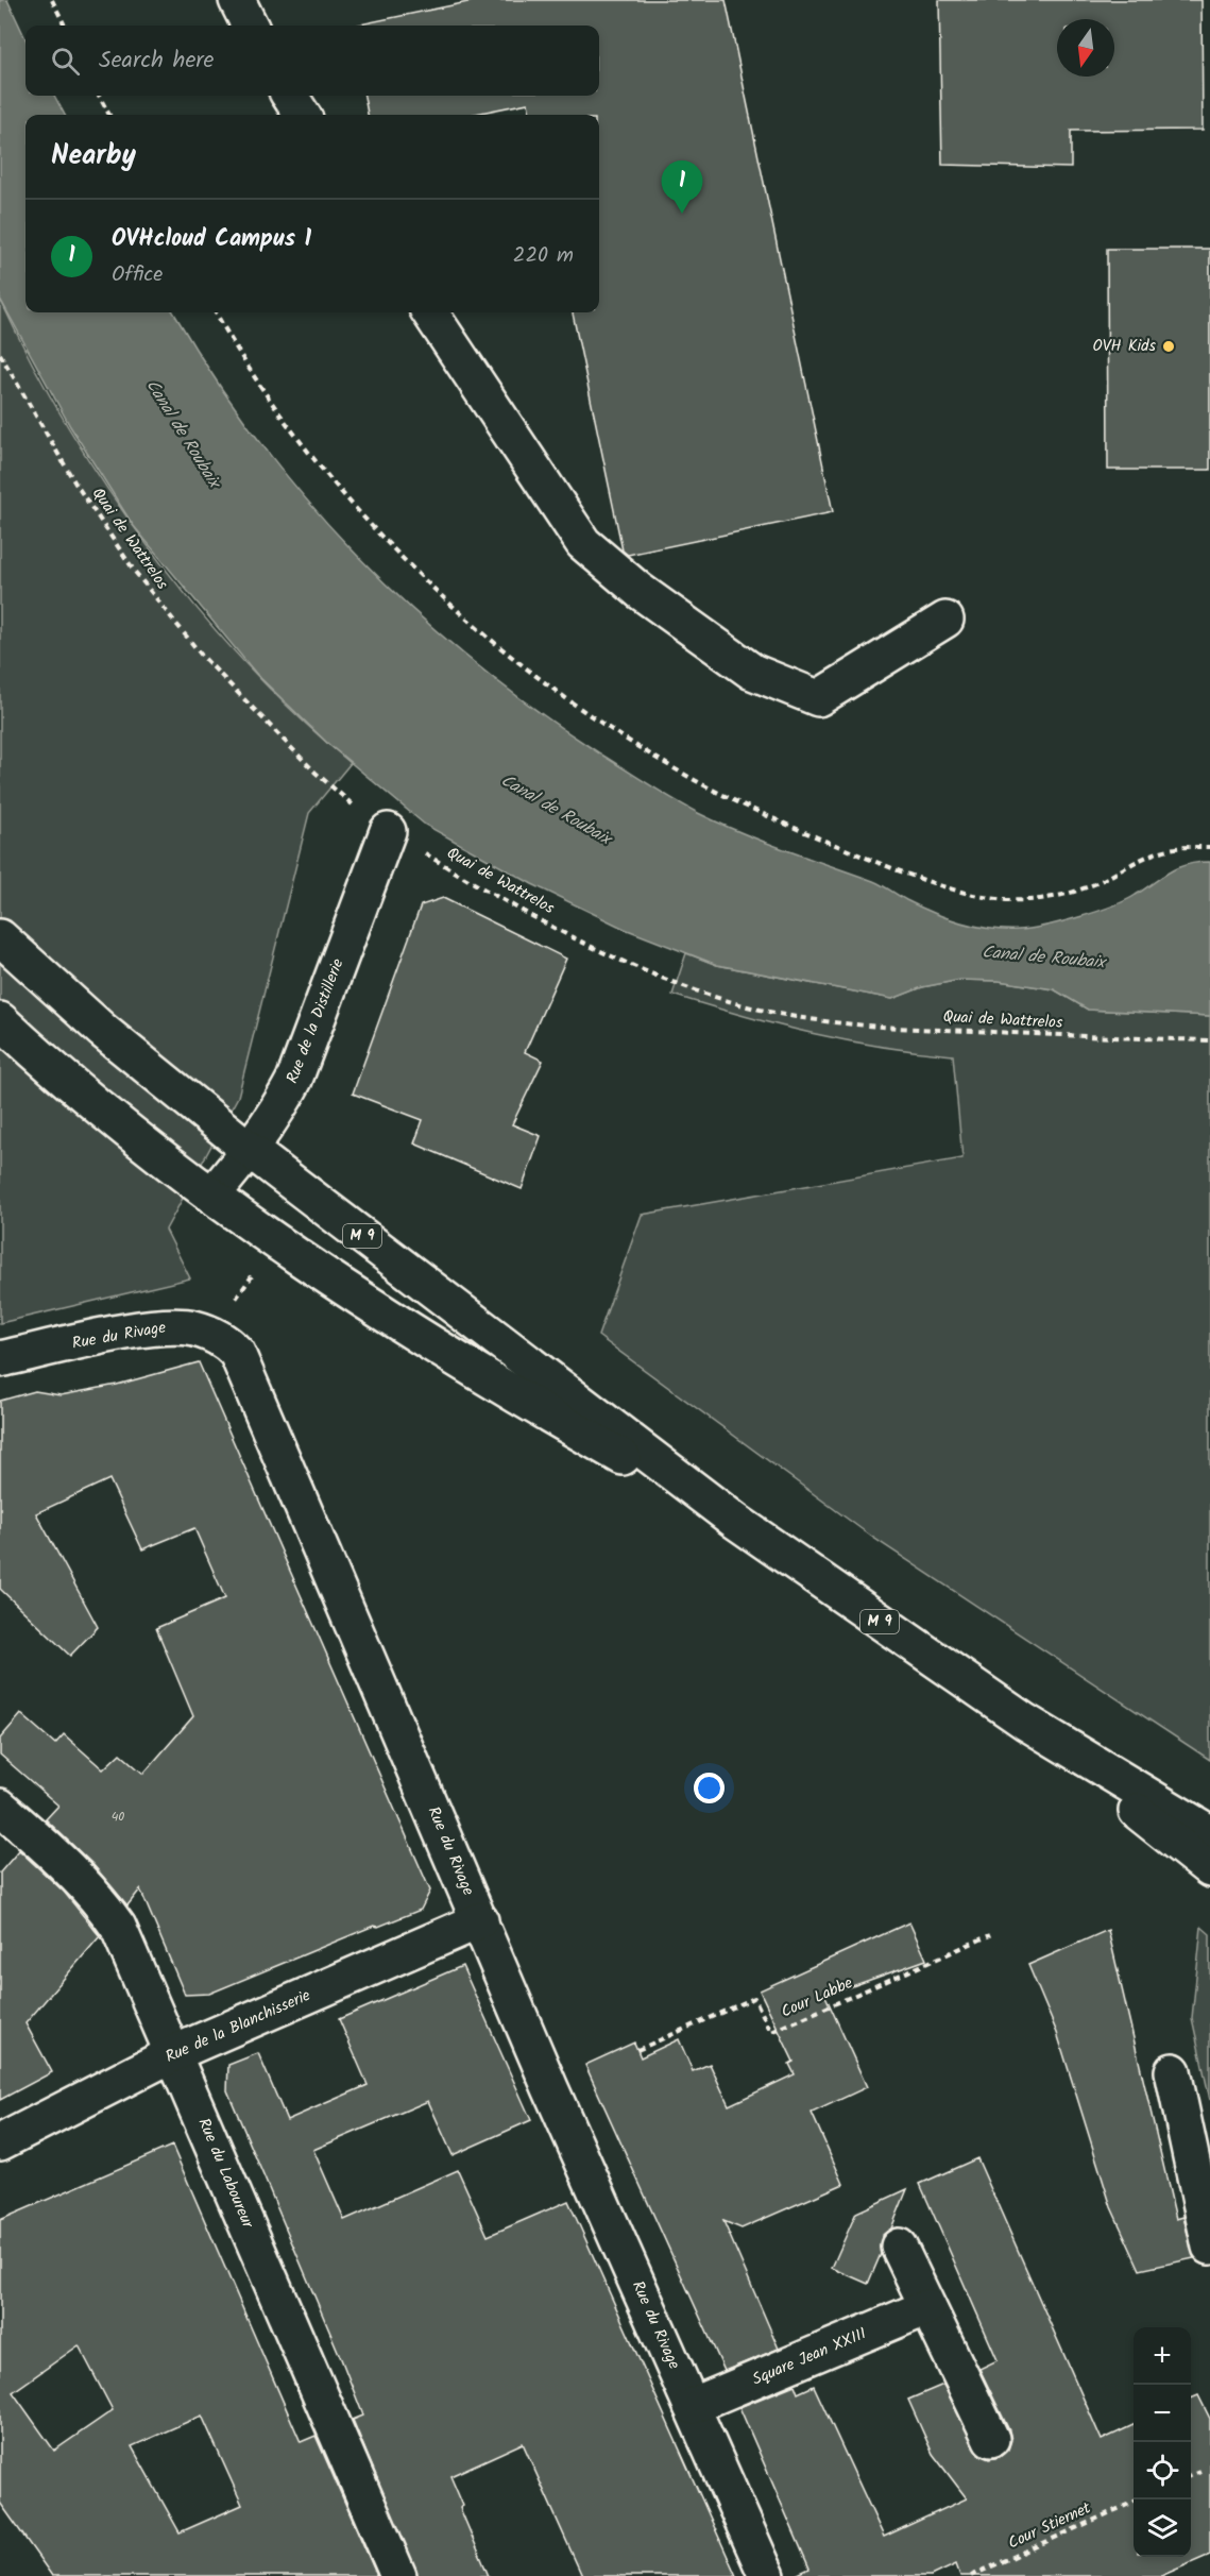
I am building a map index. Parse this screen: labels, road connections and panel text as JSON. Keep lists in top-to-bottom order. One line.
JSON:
{"streets":{"street":["Rue de la Distillerie","M 9","Rue du Rivage","Rue de la Blanchisserie","Rue du Laboureur","Square Jean XXIII"],"path":["Quai de Wattrelos","Cour Labbe","Cour Stiernet"]},"crossings":[["Quai de Wattrelos","Rue de la Distillerie"],["Rue de la Distillerie","M 9"],["Rue du Rivage","Rue de la Blanchisserie"],["Rue du Rivage","Square Jean XXIII"],["Rue de la Blanchisserie","Rue du Laboureur"]],"water":["Canal de Roubaix"],"places":["OVH Kids"],"house_numbers":["40"],"north":"bottom","page":{"search":"Search here","heading":"Nearby","pins":"1","list":[{"mark":"1","name":"OVHcloud Campus 1","note":"Office","value":"220 m"}],"map_buttons":["+","−"]}}
